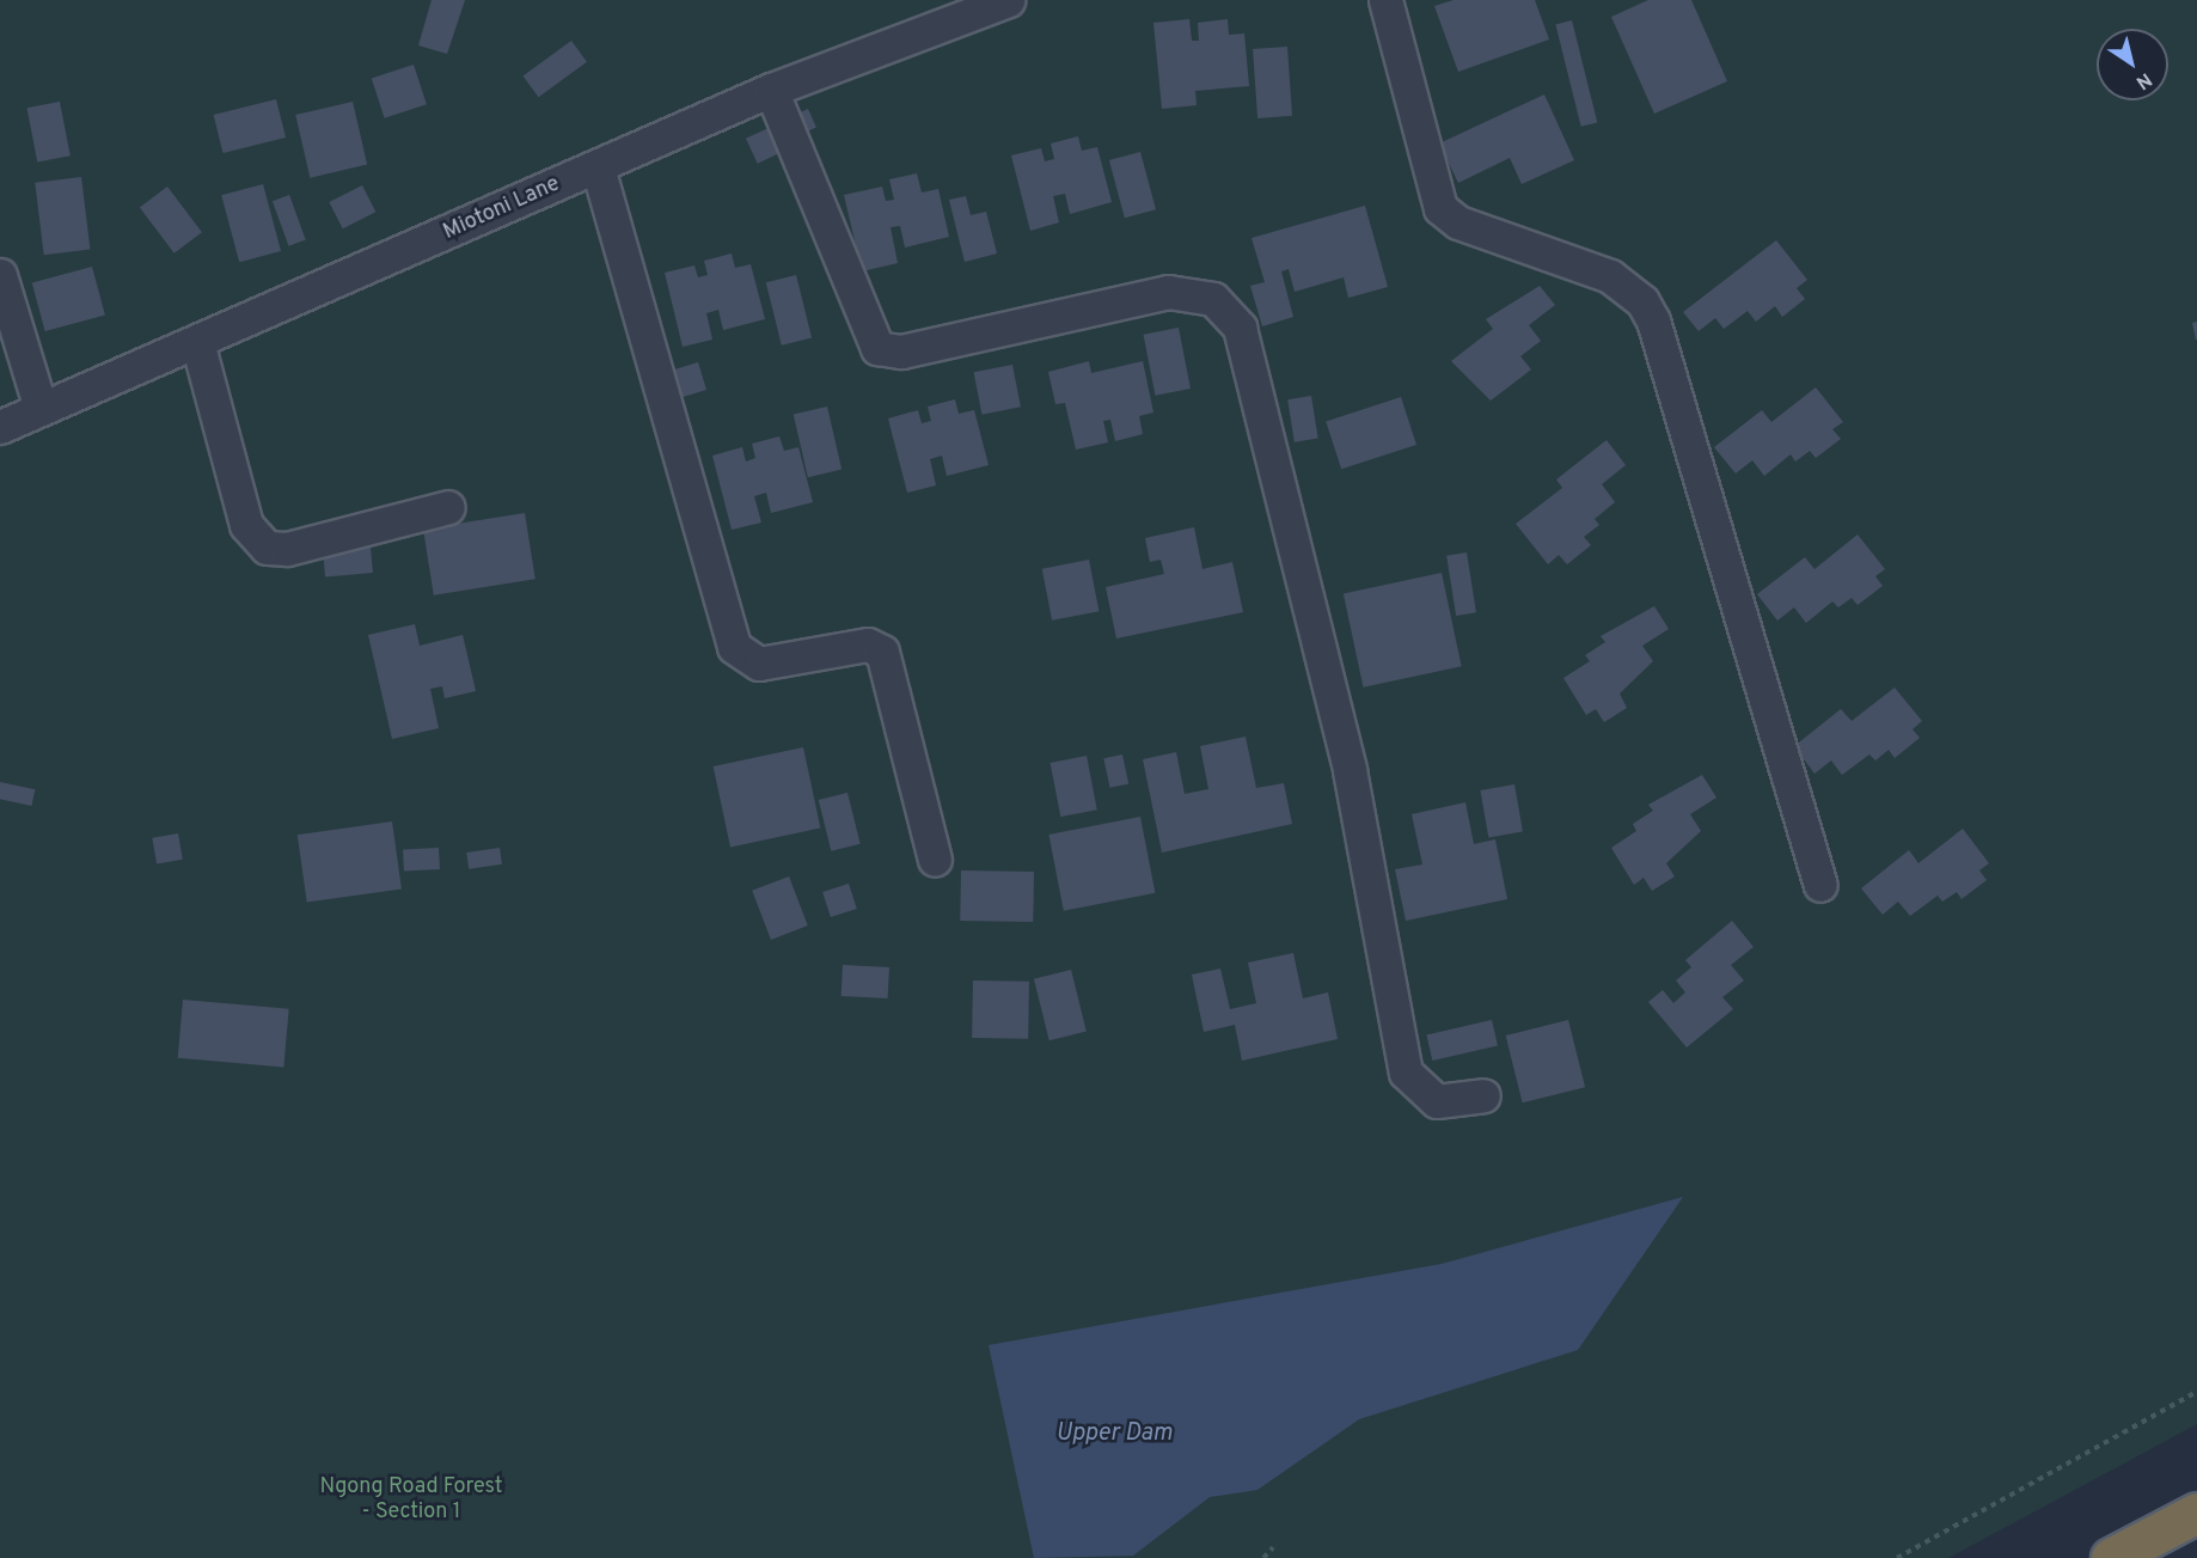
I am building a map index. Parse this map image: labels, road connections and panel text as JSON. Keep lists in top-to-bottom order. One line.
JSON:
{"streets":{"street":["Miotoni Lane"]},"water":["Upper Dam"],"parks":["Ngong Road Forest - Section 1"],"north":"bottom right"}
